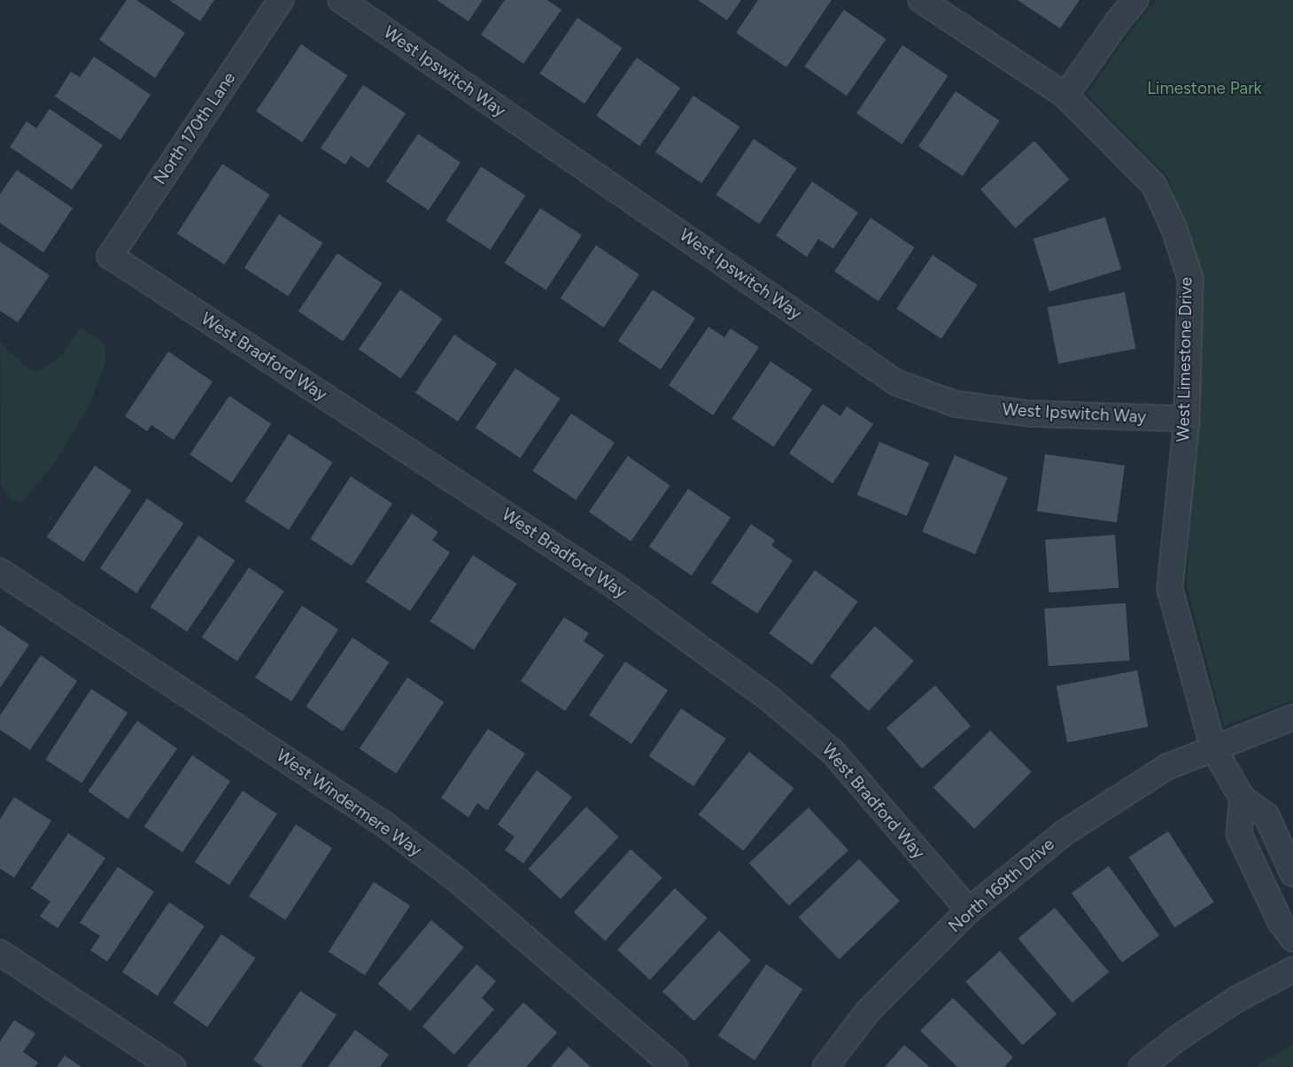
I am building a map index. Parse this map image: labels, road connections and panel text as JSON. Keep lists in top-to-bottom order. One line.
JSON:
{"streets":{"street":["West Ipswitch Way","North 170th Lane","West Bradford Way","West Limestone Drive","West Windermere Way","North 169th Drive"]},"crossings":[["West Ipswitch Way","West Limestone Drive"],["North 170th Lane","West Bradford Way"],["West Bradford Way","North 169th Drive"],["West Limestone Drive","North 169th Drive"]],"parks":["Limestone Park"]}
